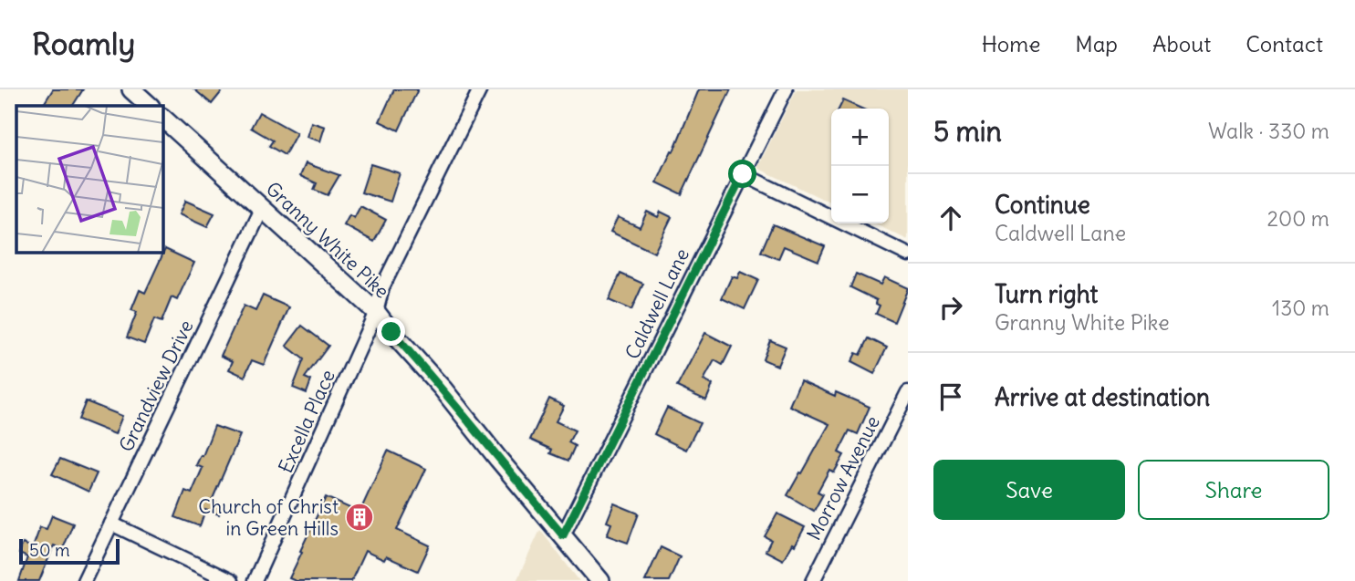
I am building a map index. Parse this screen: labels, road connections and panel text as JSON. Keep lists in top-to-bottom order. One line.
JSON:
{"streets":{"main road":["Granny White Pike"],"street":["Caldwell Lane","Grandview Drive","Excella Place","Morrow Avenue"]},"crossings":[["Granny White Pike","Caldwell Lane"],["Granny White Pike","Grandview Drive"],["Granny White Pike","Excella Place"]],"places":{"building":["Church of Christ in Green Hills"]},"scale_bar":"50 m","page":{"header":"Roamly","nav":["Home","Map","About","Contact"],"heading":["5 min","Walk · 330 m"],"map_buttons":["+","−"],"list":[["Continue","Caldwell Lane","200 m"],["Turn right","Granny White Pike","130 m"],"Arrive at destination"],"buttons":["Save","Share"],"scale":"50 m"}}
